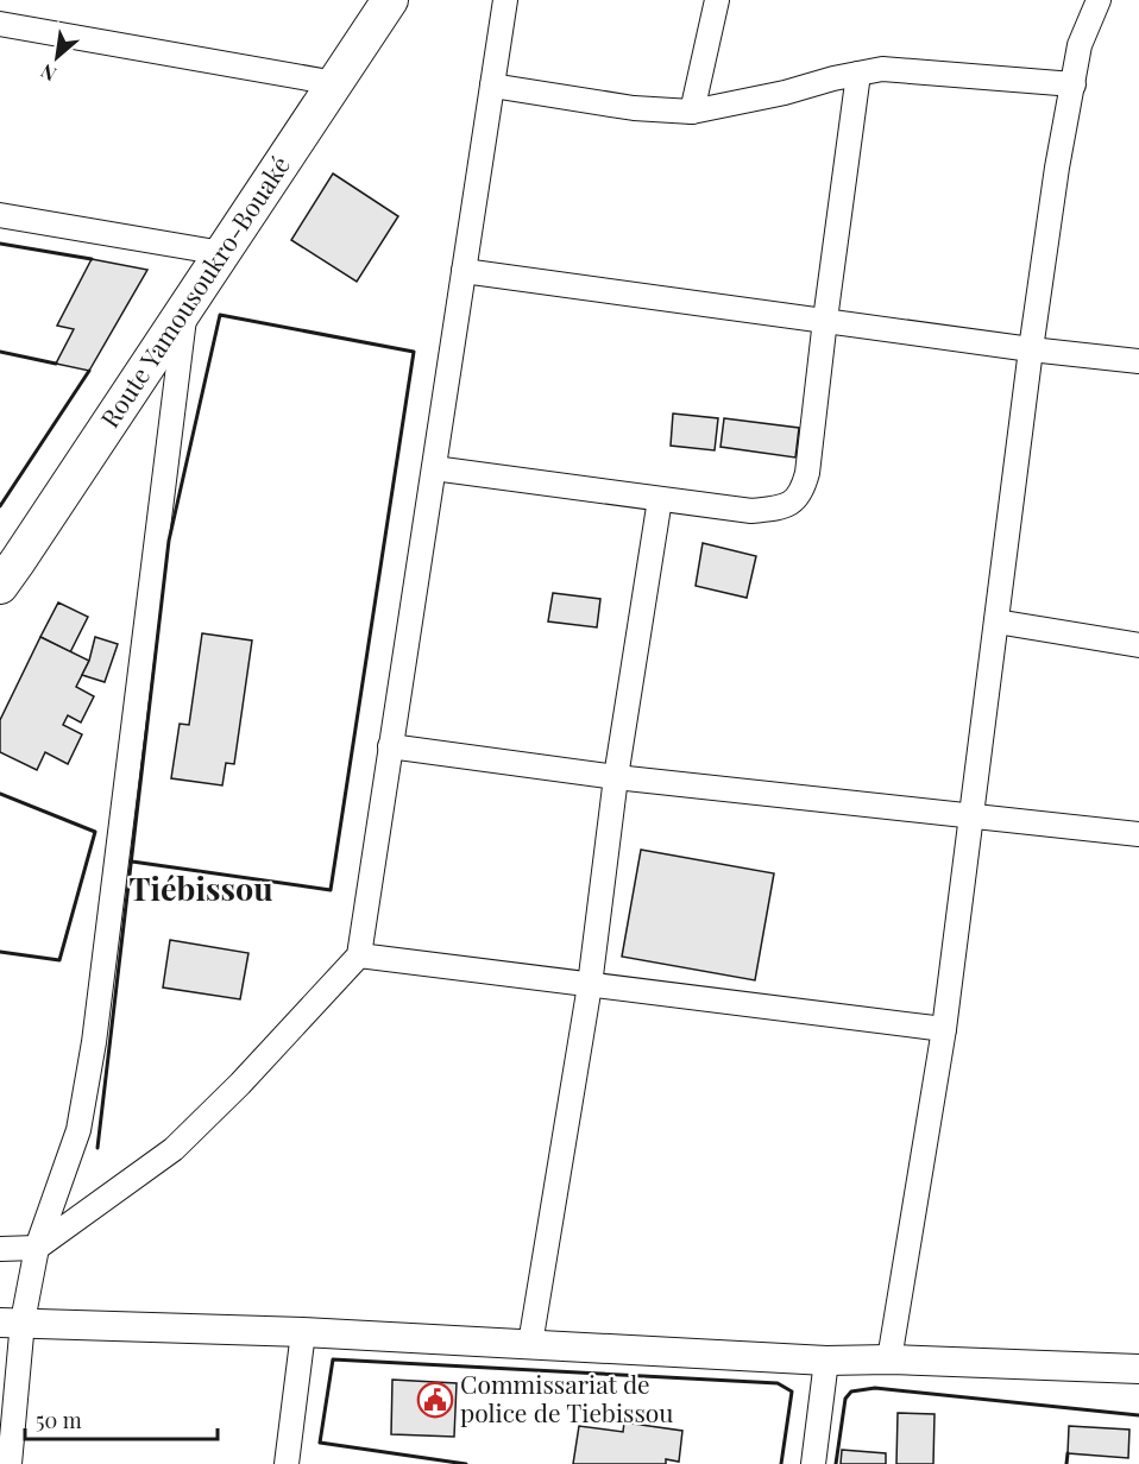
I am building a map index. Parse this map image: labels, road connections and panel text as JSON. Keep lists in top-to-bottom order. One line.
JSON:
{"streets":{"main road":["Route Yamousoukro-Bouaké"]},"districts":["Tiébissou"],"places":{"public building":["Commissariat de police de Tiebissou"]},"scale_bar":"50 m","north":"bottom left"}
